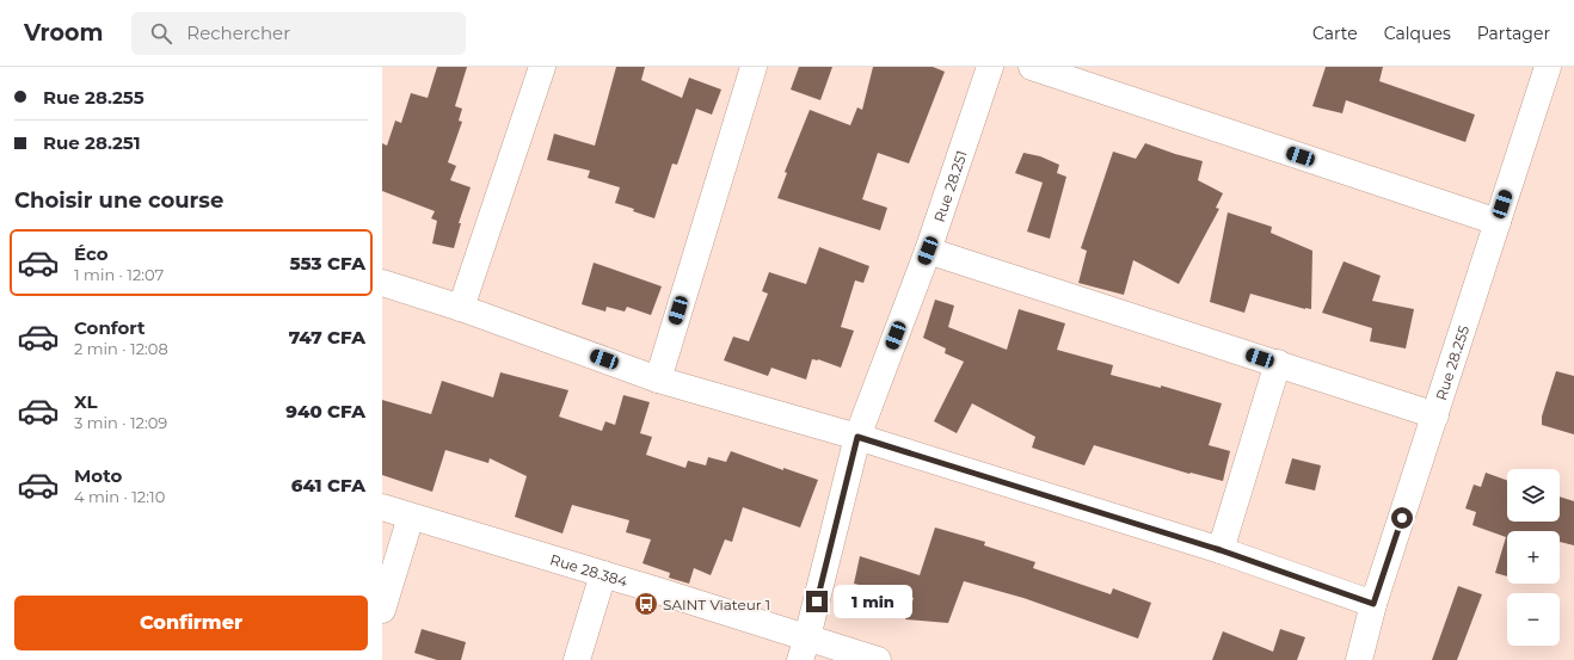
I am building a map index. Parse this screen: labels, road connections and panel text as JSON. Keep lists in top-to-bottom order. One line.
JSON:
{"streets":{"street":["Rue 28.251","Rue 28.255","Rue 28.384"]},"crossings":[["Rue 28.251","Rue 28.384"]],"places":{"bus stop":["SAINT Viateur 1"]},"page":{"header":"Vroom","search":"Rechercher","nav":["Carte","Calques","Partager"],"banner":["Rue 28.255","Rue 28.251"],"heading":"Choisir une course","list":[{"name":"Éco","note":"1 min · 12:07","value":"553 CFA"},{"name":"Confort","note":"2 min · 12:08","value":"747 CFA"},{"name":"XL","note":"3 min · 12:09","value":"940 CFA"},{"name":"Moto","note":"4 min · 12:10","value":"641 CFA"}],"map_buttons":["+","−"],"bubble":"1 min","buttons":"Confirmer"}}
